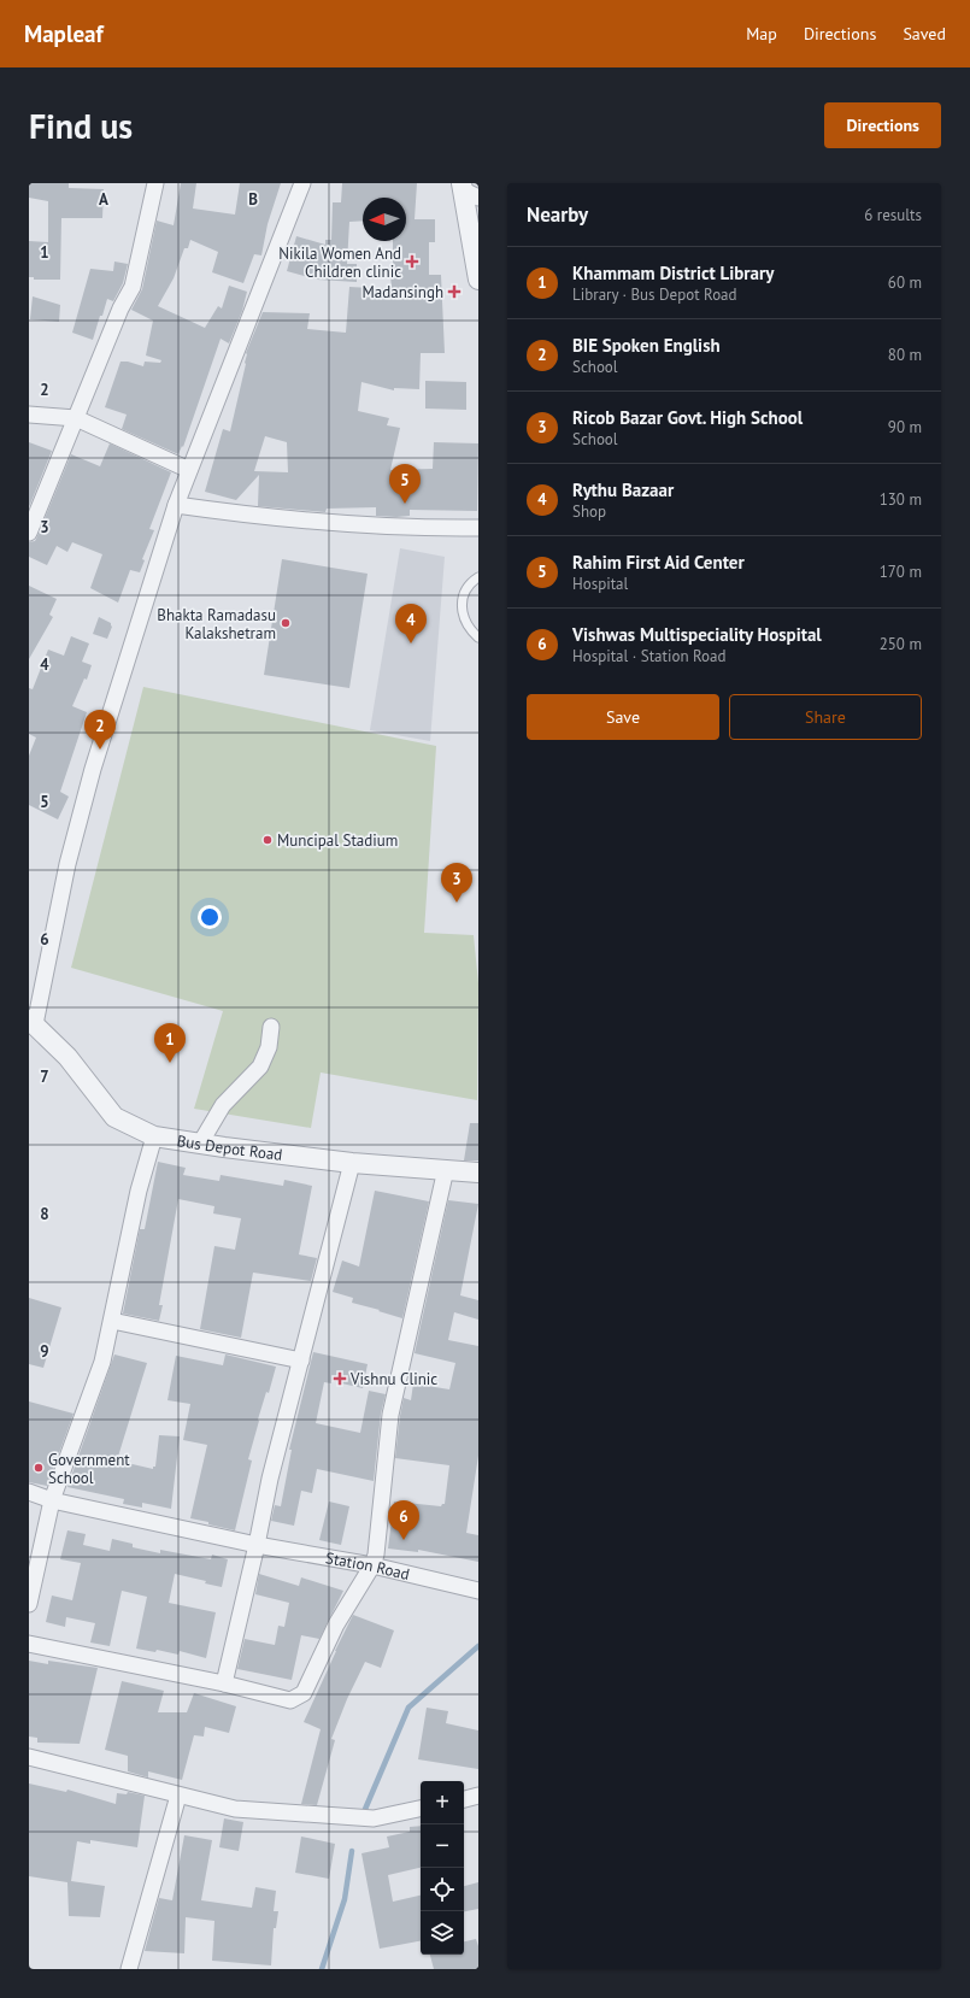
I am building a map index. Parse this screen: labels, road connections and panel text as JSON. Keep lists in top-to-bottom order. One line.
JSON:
{"streets":{"street":["Bus Depot Road","Station Road"]},"places":{"health":["Nikila Women And Children clinic","Madansingh","Vishnu Clinic"],"other":["Bhakta Ramadasu Kalakshetram","Muncipal Stadium","Government School"]},"north":"left","page":{"header":"Mapleaf","nav":["Map","Directions","Saved"],"buttons":["Directions",["Save","Share"]],"title":"Find us","heading":["Nearby","6 results"],"list":[{"mark":"1","name":"Khammam District Library","note":"Library · Bus Depot Road","value":"60 m"},{"mark":"2","name":"BIE Spoken English","note":"School","value":"80 m"},{"mark":"3","name":"Ricob Bazar Govt. High School","note":"School","value":"90 m"},{"mark":"4","name":"Rythu Bazaar","note":"Shop","value":"130 m"},{"mark":"5","name":"Rahim First Aid Center","note":"Hospital","value":"170 m"},{"mark":"6","name":"Vishwas Multispeciality Hospital","note":"Hospital · Station Road","value":"250 m"}],"pins":["5","4","2","3","1","6"],"map_buttons":["+","−"]},"grid":{"columns":["A","B"],"rows":["1","2","3","4","5","6","7","8","9"]}}
